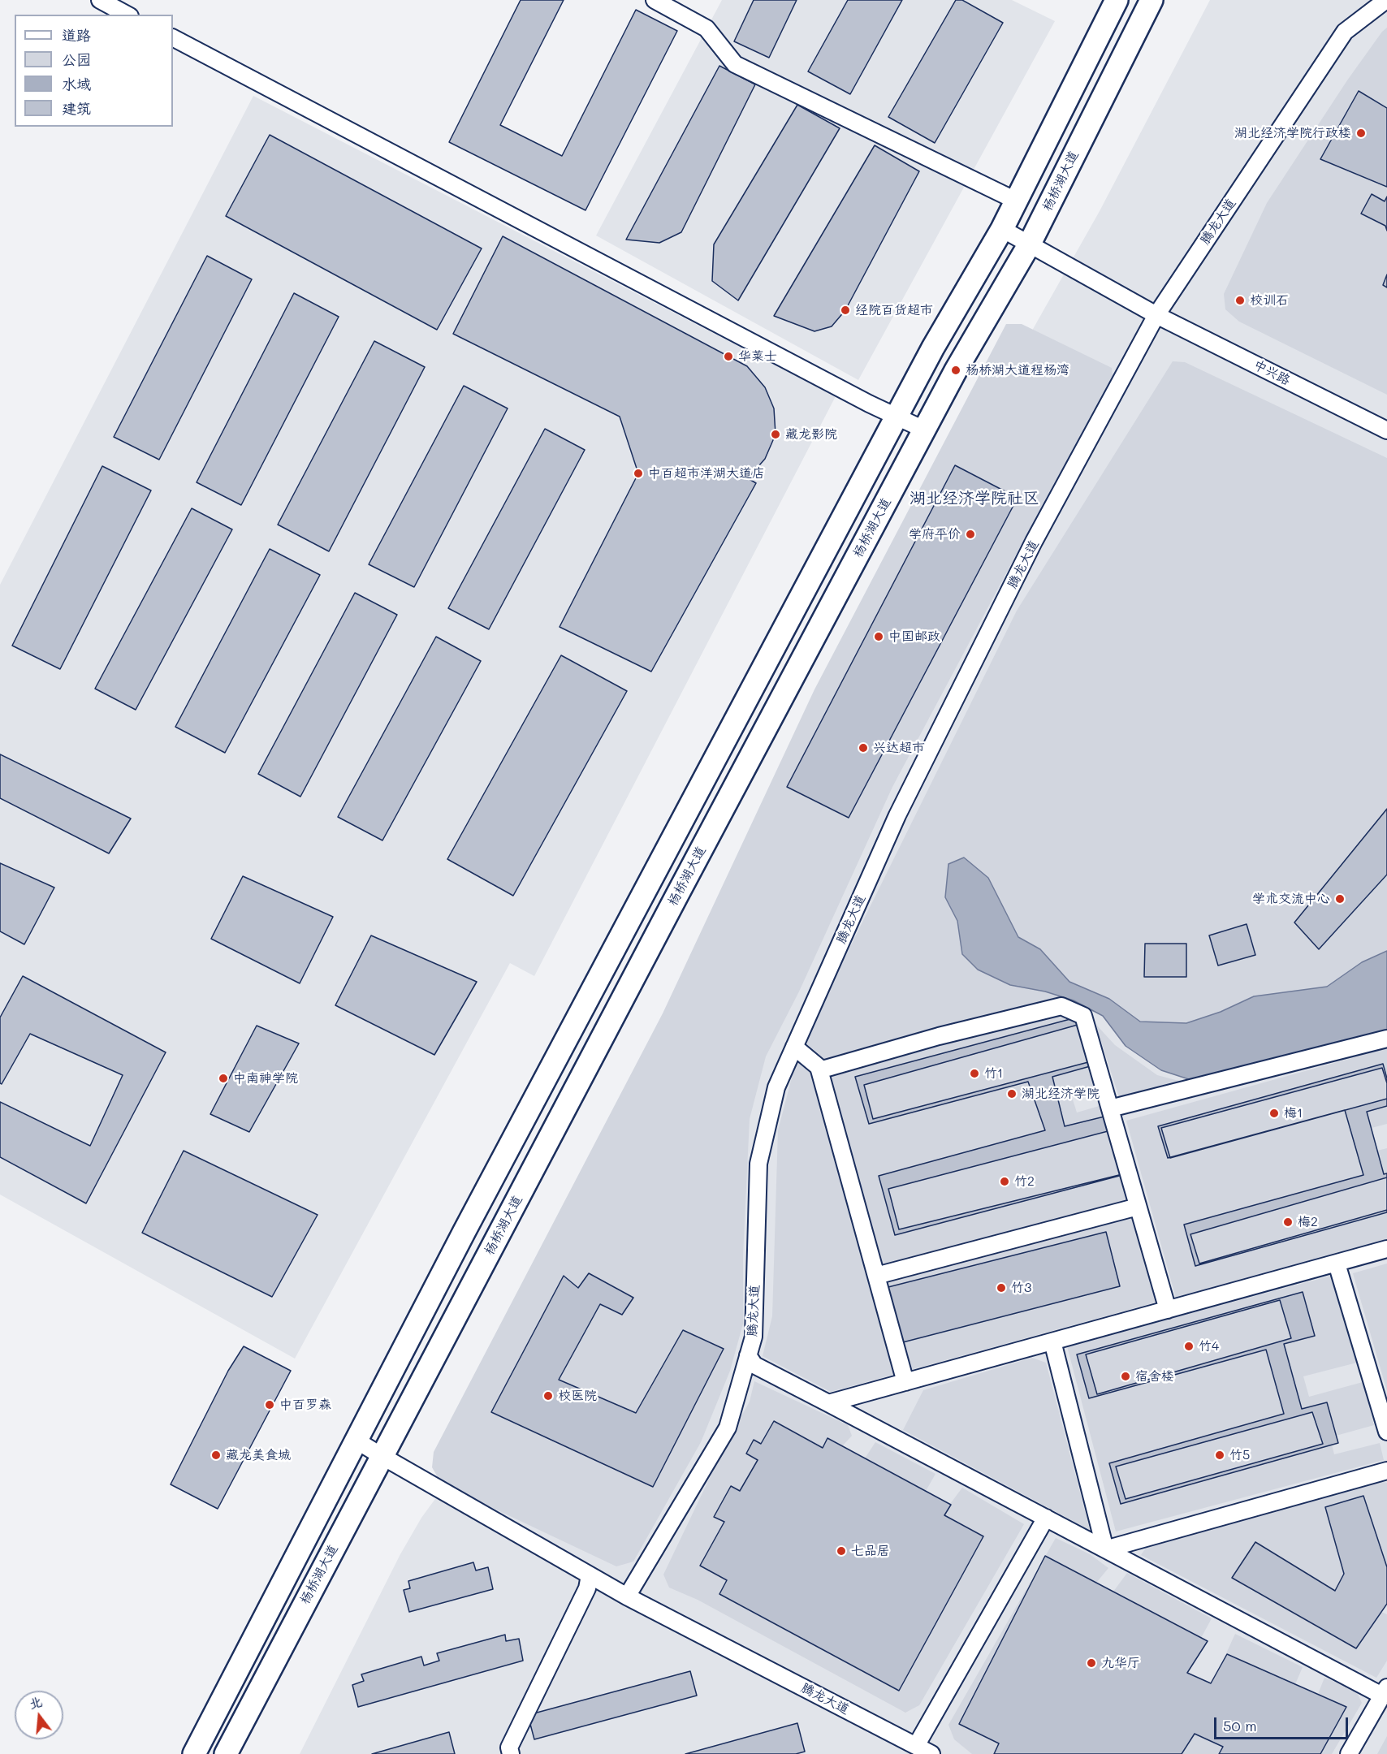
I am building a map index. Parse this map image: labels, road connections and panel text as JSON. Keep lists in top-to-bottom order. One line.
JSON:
{"streets":{"main road":["杨桥湖大道"],"street":["腾龙大道","中兴路"]},"crossings":[["杨桥湖大道","中兴路"],["腾龙大道","中兴路"]],"districts":["湖北经济学院社区"],"places":["湖北经济学院行政楼","校训石","经院百货超市","华莱士","杨桥湖大道程杨湾","藏龙影院","中百超市洋湖大道店","学府平价","中国邮政","兴达超市","学术交流中心","竹1","中南神学院","湖北经济学院","梅1","竹2","梅2","竹3","竹4","宿舍楼","校医院","中百罗森","藏龙美食城","竹5","七品居","九华厅"],"legend":["道路","公园","水域","建筑"],"scale_bar":"50 m","north":"top"}
